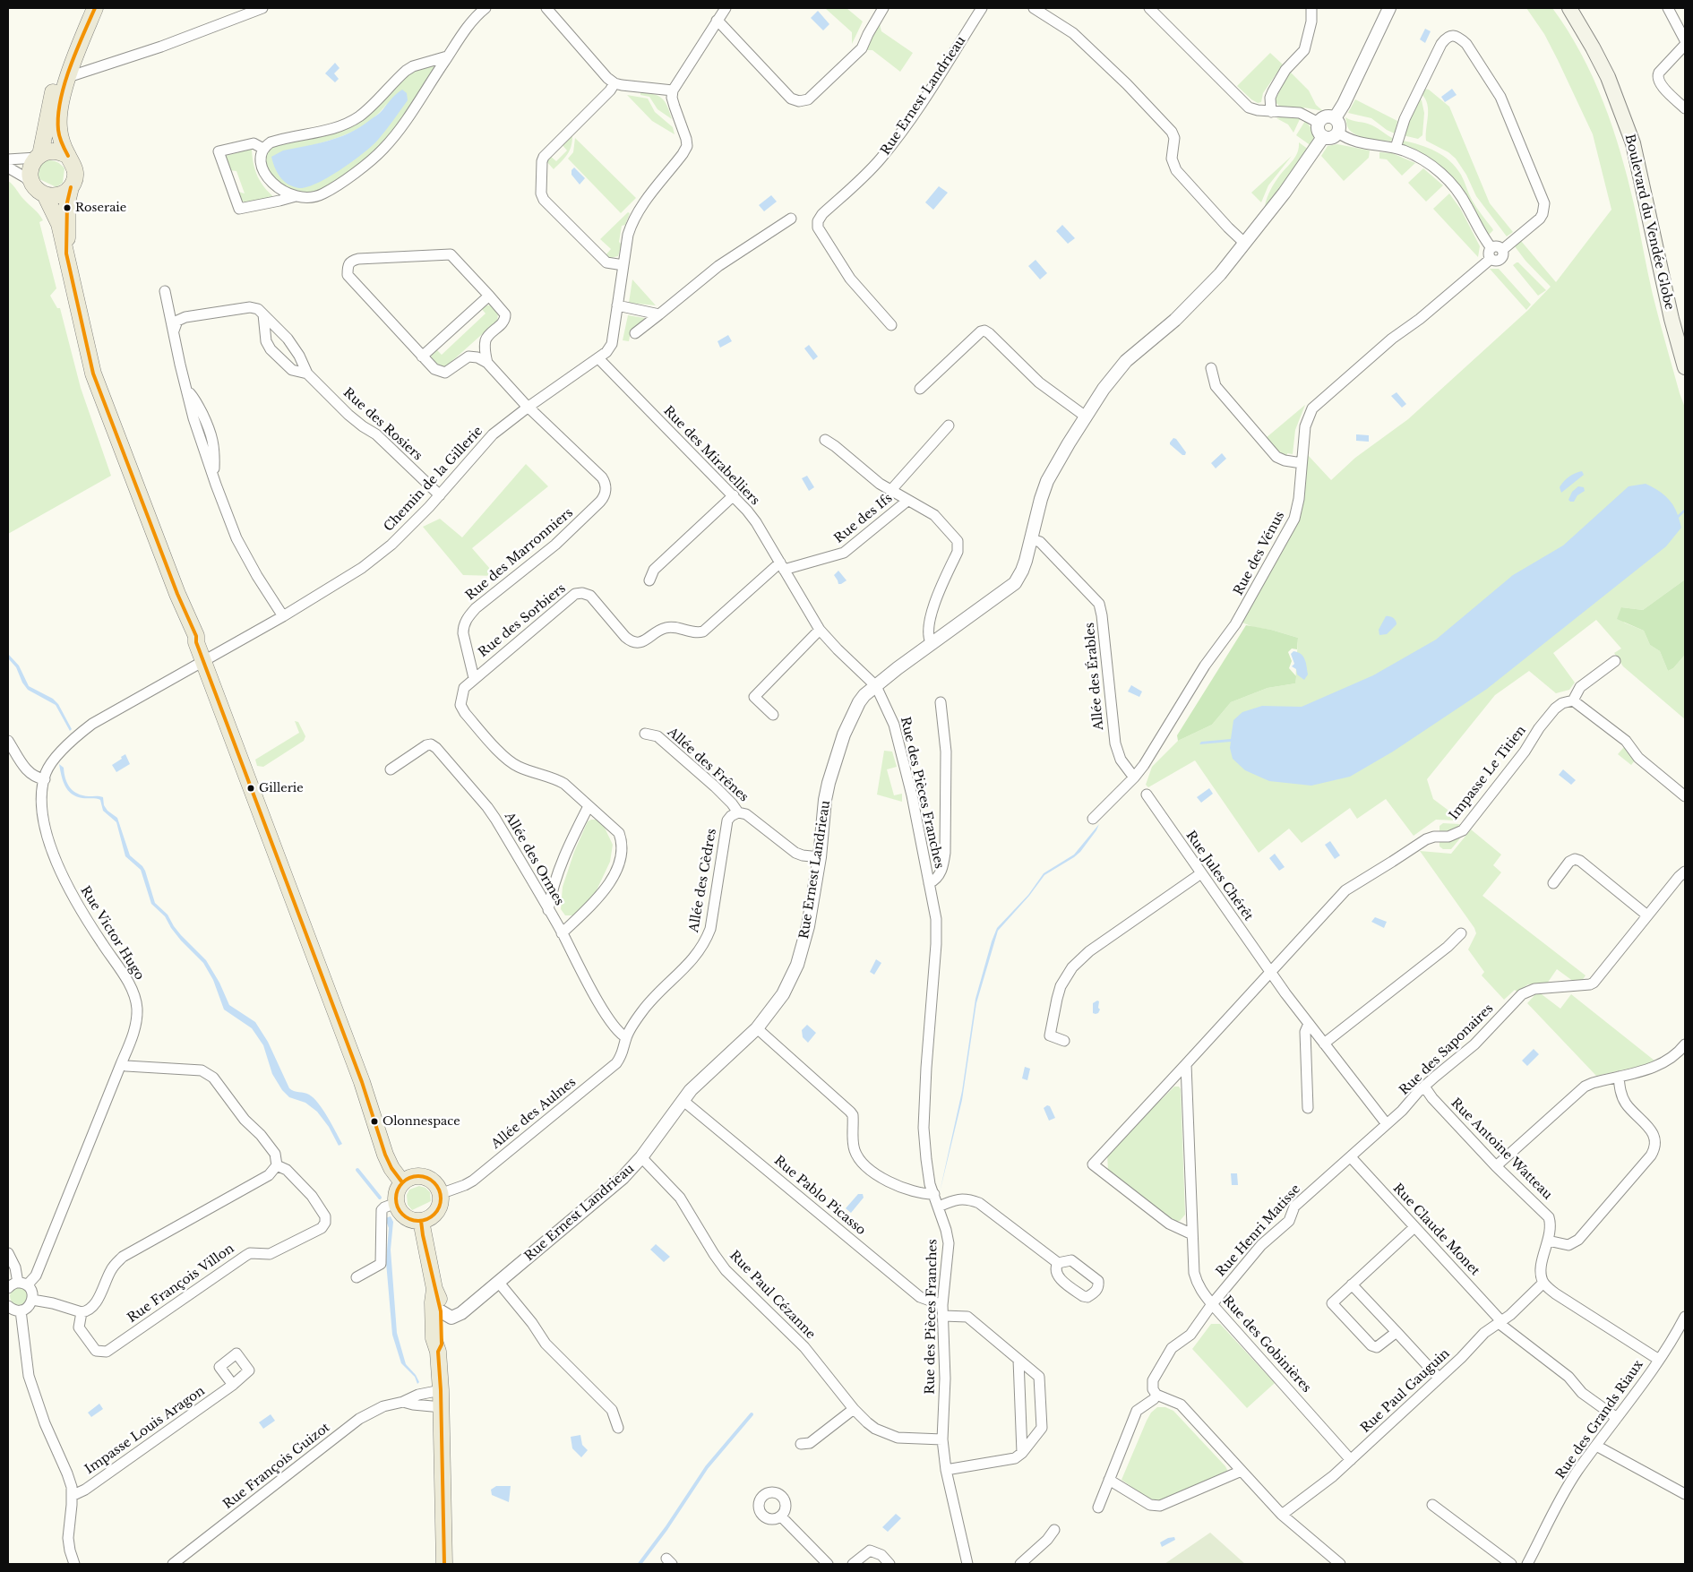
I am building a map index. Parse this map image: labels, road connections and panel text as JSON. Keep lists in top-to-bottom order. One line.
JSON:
{"streets":{"main road":["Boulevard du Vendée Globe"],"street":["Rue Ernest Landrieau","Rue des Rosiers","Rue des Mirabelliers","Chemin de la Gillerie","Rue des Ifs","Rue des Vénus","Rue des Marronniers","Rue des Sorbiers","Allée des Érables","Allée des Frênes","Impasse Le Titien","Rue des Pièces Franches","Allée des Ormes","Rue Jules Chérêt","Allée des Cèdres","Rue Victor Hugo","Rue des Saponaires","Allée des Aulnes","Rue Antoine Watteau","Rue Pablo Picasso","Rue Claude Monet","Rue Henri Matisse","Rue François Villon","Rue Paul Cézanne","Rue des Gobinières","Rue Paul Gauguin","Rue des Grands Riaux","Impasse Louis Aragon","Rue François Guizot"]},"crossings":[["Rue Ernest Landrieau","Rue des Mirabelliers"],["Rue Ernest Landrieau","Allée des Érables"],["Rue Ernest Landrieau","Allée des Frênes"],["Rue Ernest Landrieau","Rue des Pièces Franches"],["Rue Ernest Landrieau","Rue Pablo Picasso"],["Rue Ernest Landrieau","Rue Paul Cézanne"],["Rue des Rosiers","Chemin de la Gillerie"],["Rue des Mirabelliers","Chemin de la Gillerie"],["Rue des Mirabelliers","Rue des Ifs"],["Rue des Mirabelliers","Rue des Sorbiers"],["Rue des Mirabelliers","Rue des Pièces Franches"],["Chemin de la Gillerie","Rue des Marronniers"],["Chemin de la Gillerie","Rue Victor Hugo"],["Rue des Ifs","Rue des Sorbiers"],["Rue des Vénus","Allée des Érables"],["Rue des Marronniers","Rue des Sorbiers"],["Allée des Frênes","Allée des Cèdres"],["Impasse Le Titien","Rue Jules Chérêt"],["Rue des Pièces Franches","Rue Pablo Picasso"],["Rue des Pièces Franches","Rue Paul Cézanne"],["Allée des Ormes","Allée des Cèdres"],["Allée des Ormes","Allée des Aulnes"],["Rue Jules Chérêt","Rue des Saponaires"],["Rue Jules Chérêt","Rue Henri Matisse"],["Allée des Cèdres","Allée des Aulnes"],["Rue des Saponaires","Rue Antoine Watteau"],["Rue des Saponaires","Rue Henri Matisse"],["Rue Antoine Watteau","Rue Paul Gauguin"],["Rue Claude Monet","Rue Henri Matisse"],["Rue Claude Monet","Rue Paul Gauguin"],["Rue Claude Monet","Rue des Grands Riaux"],["Rue Henri Matisse","Rue des Gobinières"],["Rue des Gobinières","Rue Paul Gauguin"]],"places":["Roseraie","Gillerie","Olonnespace"]}
